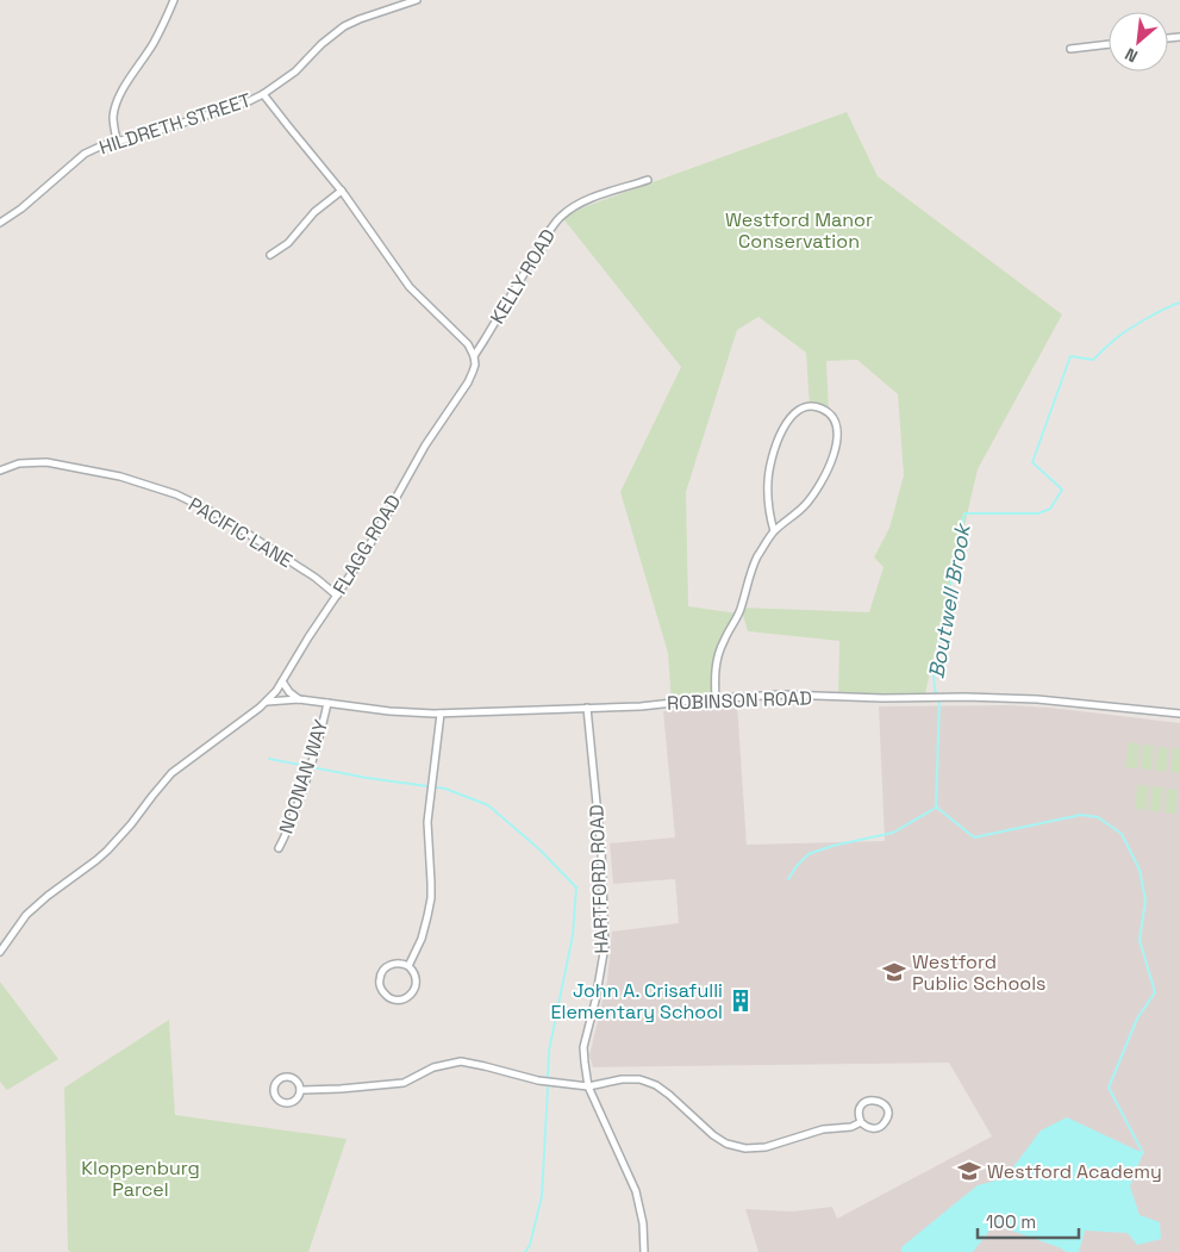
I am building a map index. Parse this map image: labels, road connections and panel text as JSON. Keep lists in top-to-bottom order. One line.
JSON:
{"streets":{"street":["HILDRETH STREET","KELLY ROAD","PACIFIC LANE","FLAGG ROAD","ROBINSON ROAD","NOONAN WAY","HARTFORD ROAD"]},"crossings":[["KELLY ROAD","FLAGG ROAD"],["PACIFIC LANE","FLAGG ROAD"],["FLAGG ROAD","ROBINSON ROAD"],["ROBINSON ROAD","NOONAN WAY"],["ROBINSON ROAD","HARTFORD ROAD"]],"water":["Boutwell Brook"],"parks":["Westford Manor Conservation","Kloppenburg Parcel"],"places":{"school or university":["Westford Public Schools","Westford Academy"],"building":["John A. Crisafulli Elementary School"]},"scale_bar":"100 m","north":"bottom left"}
